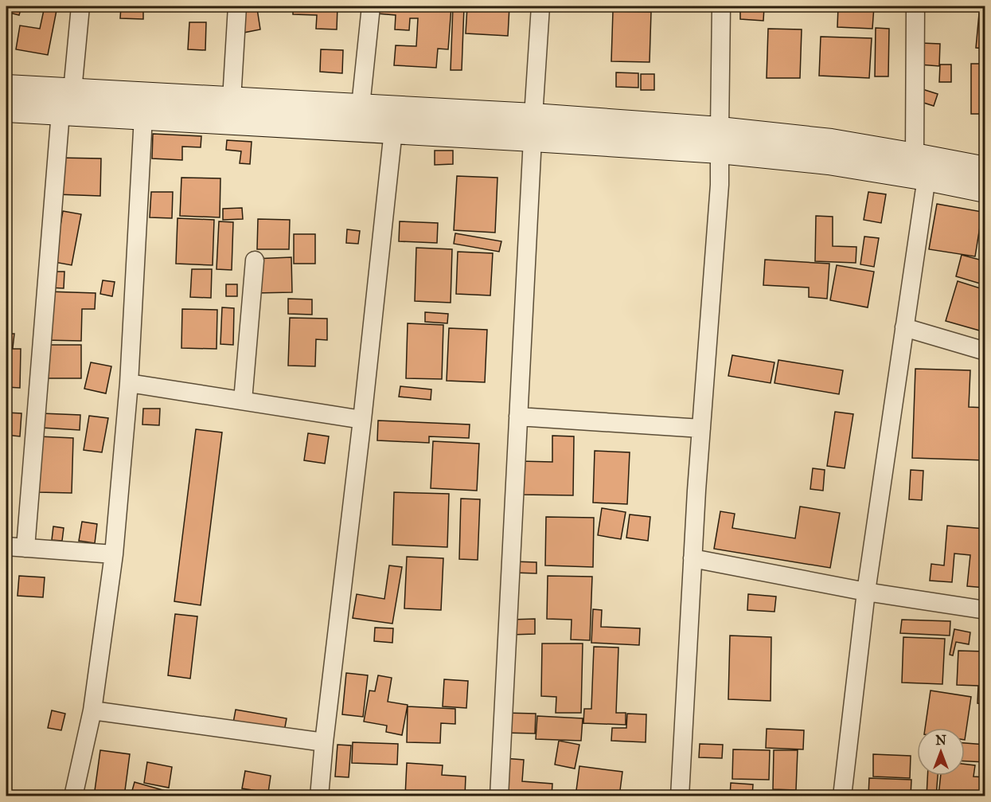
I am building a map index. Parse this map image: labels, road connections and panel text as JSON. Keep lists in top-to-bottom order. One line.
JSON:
{"north":"top"}
